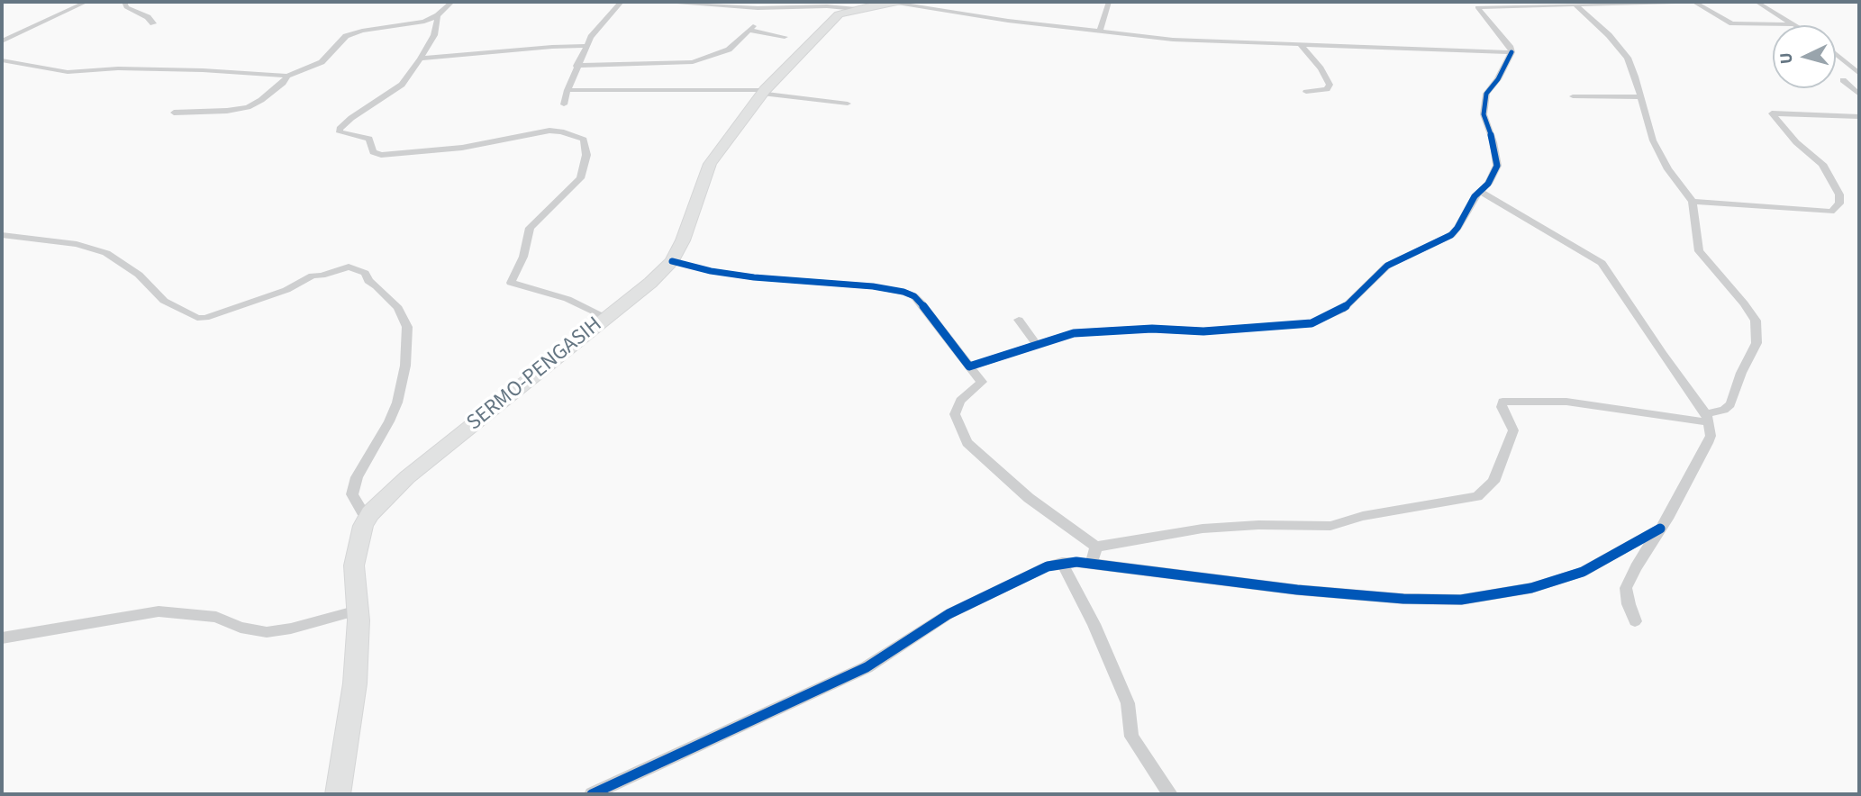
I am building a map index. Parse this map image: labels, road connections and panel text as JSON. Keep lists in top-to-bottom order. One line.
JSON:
{"streets":{"main road":["SERMO-PENGASIH"]},"north":"left"}
